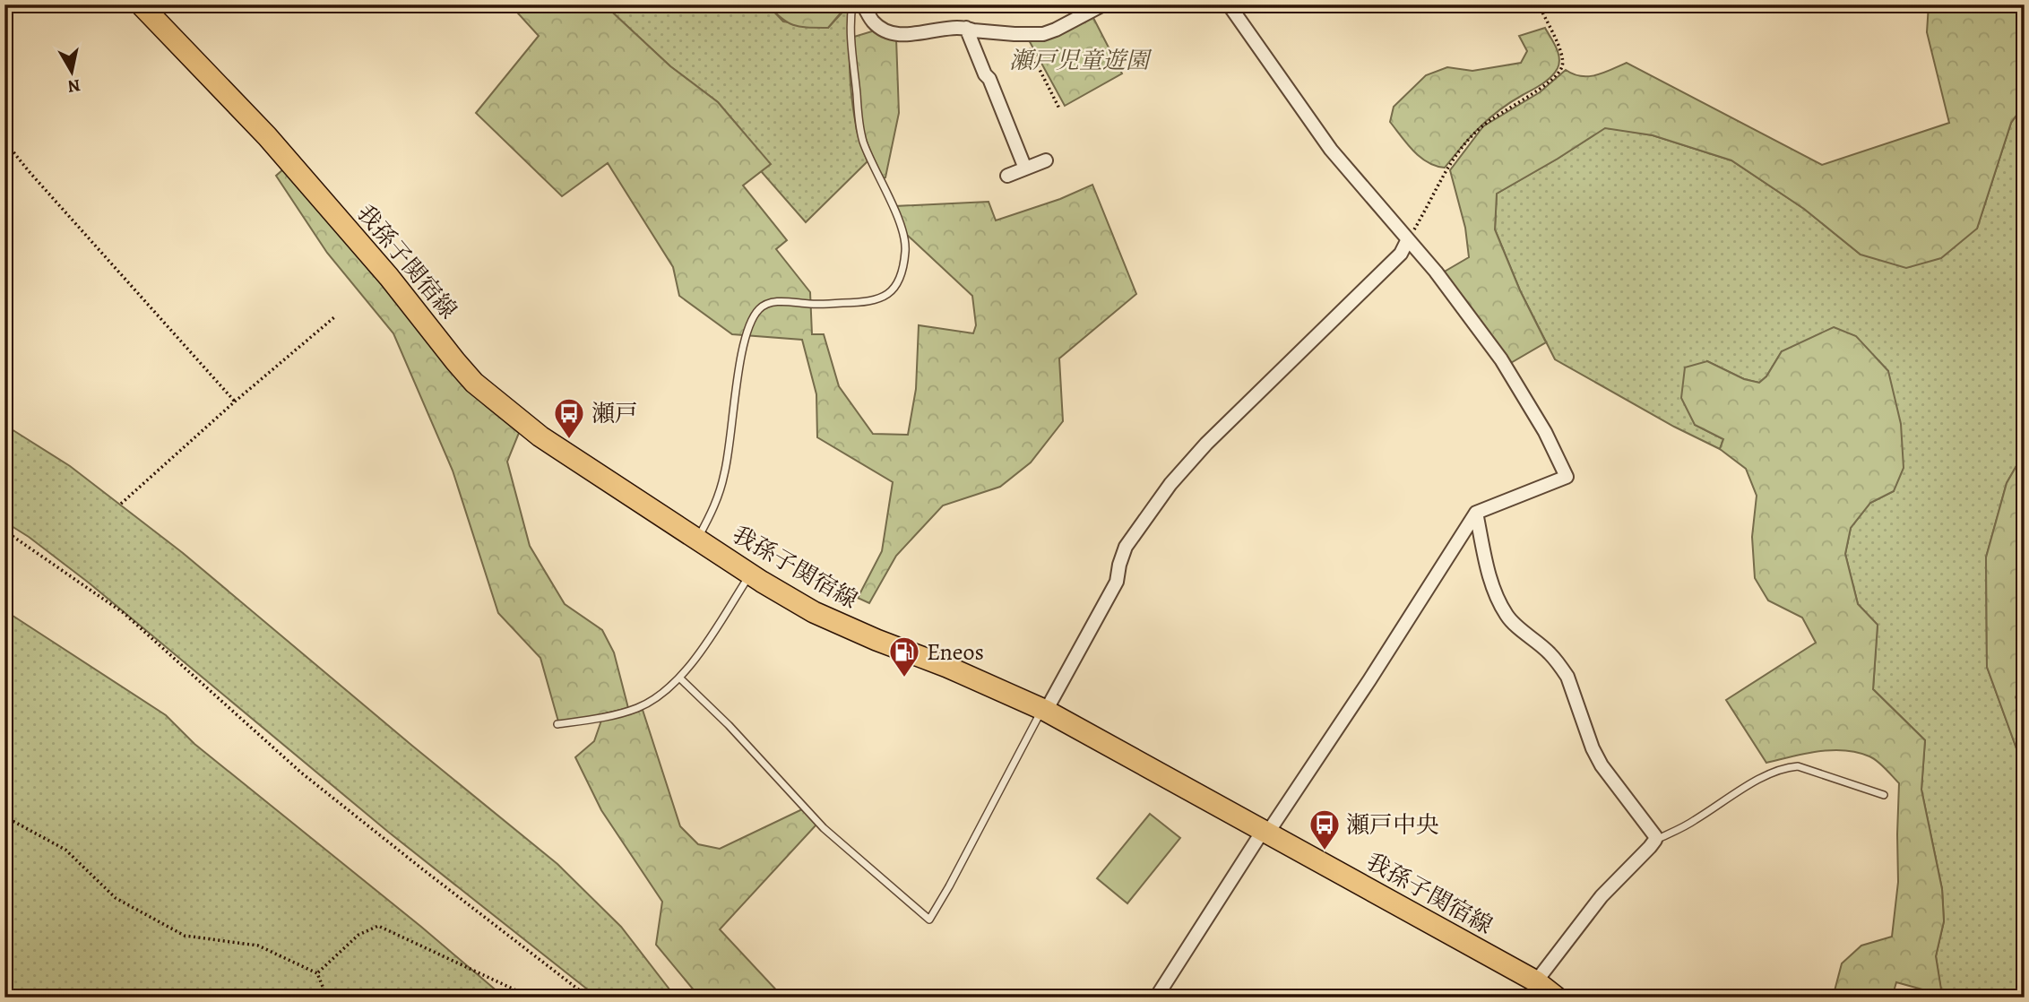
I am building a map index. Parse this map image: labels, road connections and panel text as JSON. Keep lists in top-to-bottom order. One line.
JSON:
{"streets":{"main road":["我孫子関宿線"]},"parks":["瀬戸児童遊園"],"places":{"bus stop":["瀬戸","瀬戸中央"],"fuel station":["Eneos"]},"north":"bottom"}
